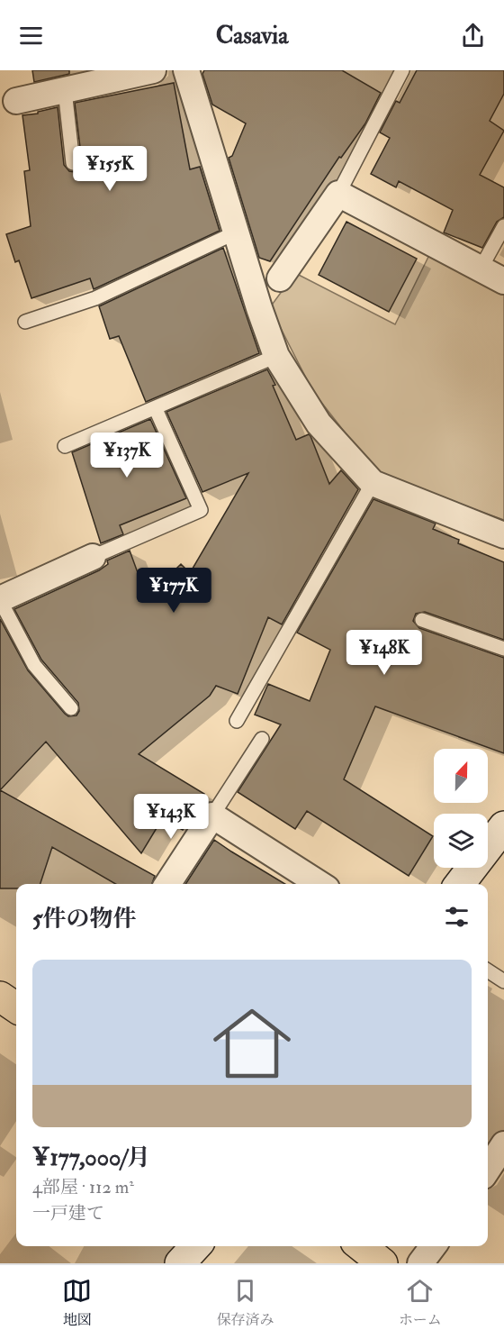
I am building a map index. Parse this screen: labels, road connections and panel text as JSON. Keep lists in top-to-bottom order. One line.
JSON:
{"north":"top","page":{"header":"Casavia","price":["¥155K","¥137K","¥177K","¥148K","¥143K"],"heading":"5件の物件","list":[{"name":"¥177,000/月","note":"4部屋 · 112 m² · 一戸建て"}],"tabs":["地図","保存済み","ホーム"]}}
